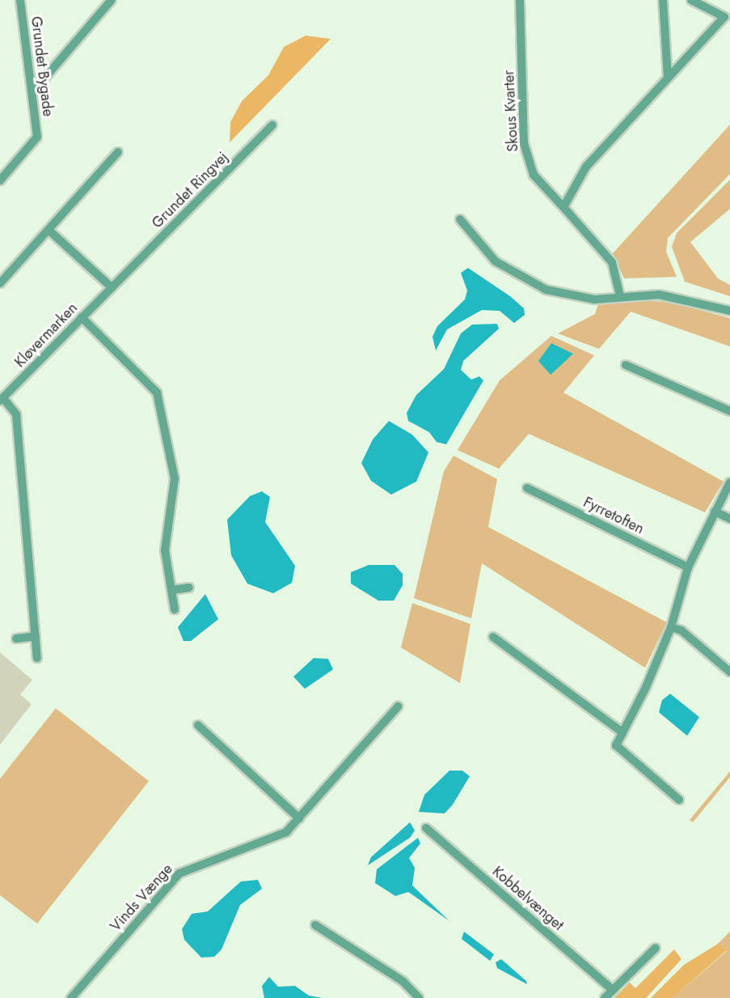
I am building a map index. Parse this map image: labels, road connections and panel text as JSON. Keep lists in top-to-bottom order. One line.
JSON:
{"streets":{"street":["Grundet Bygade","Skous Kvarter","Grundet Ringvej","Kløvermarken","Fyrretoften","Vinds Vænge","Kobbelvænget"]},"crossings":[["Grundet Ringvej","Kløvermarken"]]}
